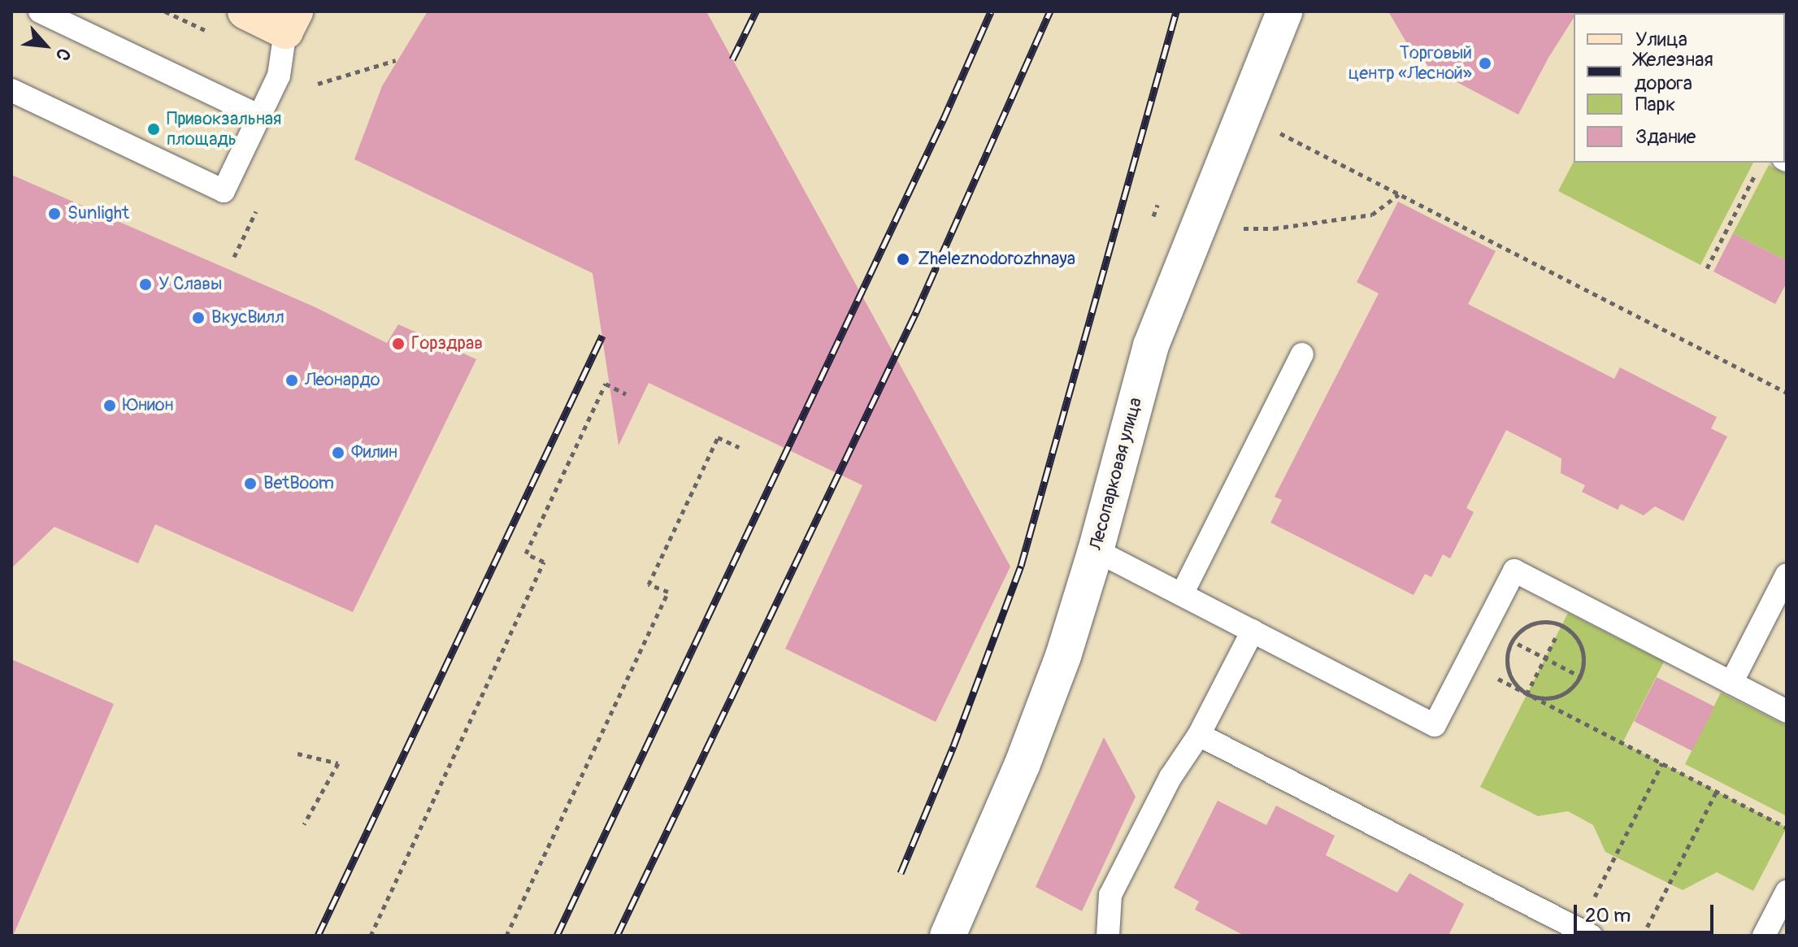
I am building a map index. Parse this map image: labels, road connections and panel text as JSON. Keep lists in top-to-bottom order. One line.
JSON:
{"streets":{"street":["Лесопарковая улица"]},"places":["Торговый центр «Лесной»","Привокзальная площадь","Sunlight","Zheleznodorozhnаyа","У Славы","ВкусВилл","Горздрав","Леонардо","Юнион","Филин","BetBoom"],"legend":["Улица","Железная дорога","Парк","Здание"],"scale_bar":"20 m","north":"bottom right"}
